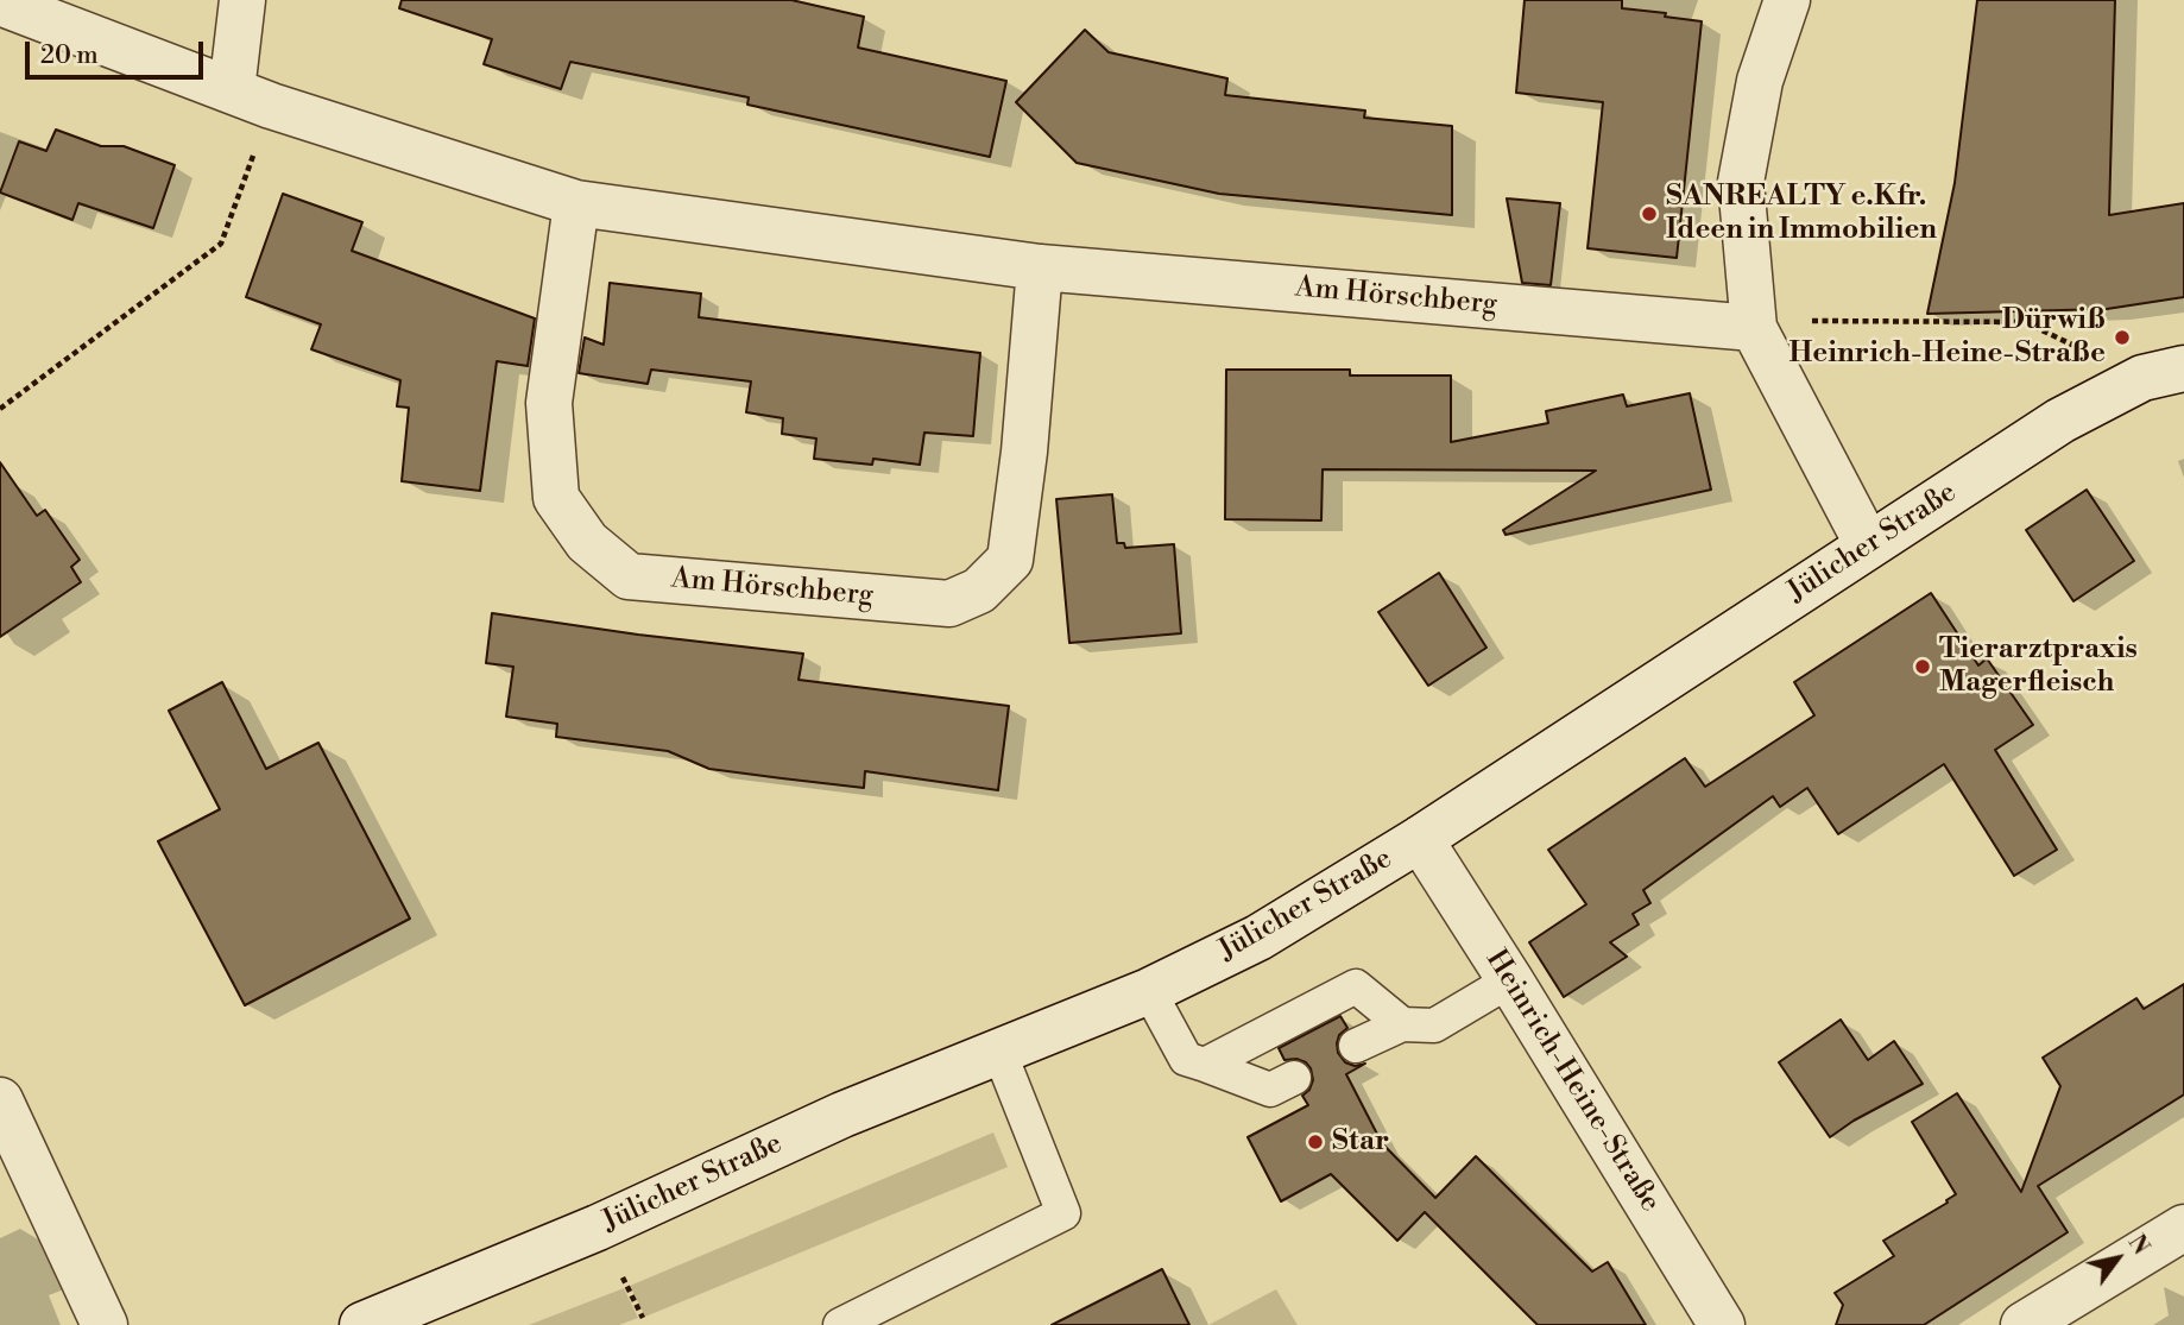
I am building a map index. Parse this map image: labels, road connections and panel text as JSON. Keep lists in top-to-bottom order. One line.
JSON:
{"streets":{"street":["Am Hörschberg","Jülicher Straße","Heinrich-Heine-Straße"]},"crossings":[["Jülicher Straße","Heinrich-Heine-Straße"]],"places":["SANREALTY e.Kfr. Ideen in Immobilien","Dürwiß Heinrich-Heine-Straße","Tierarztpraxis Magerfleisch","Star"],"scale_bar":"20 m","north":"top right"}
